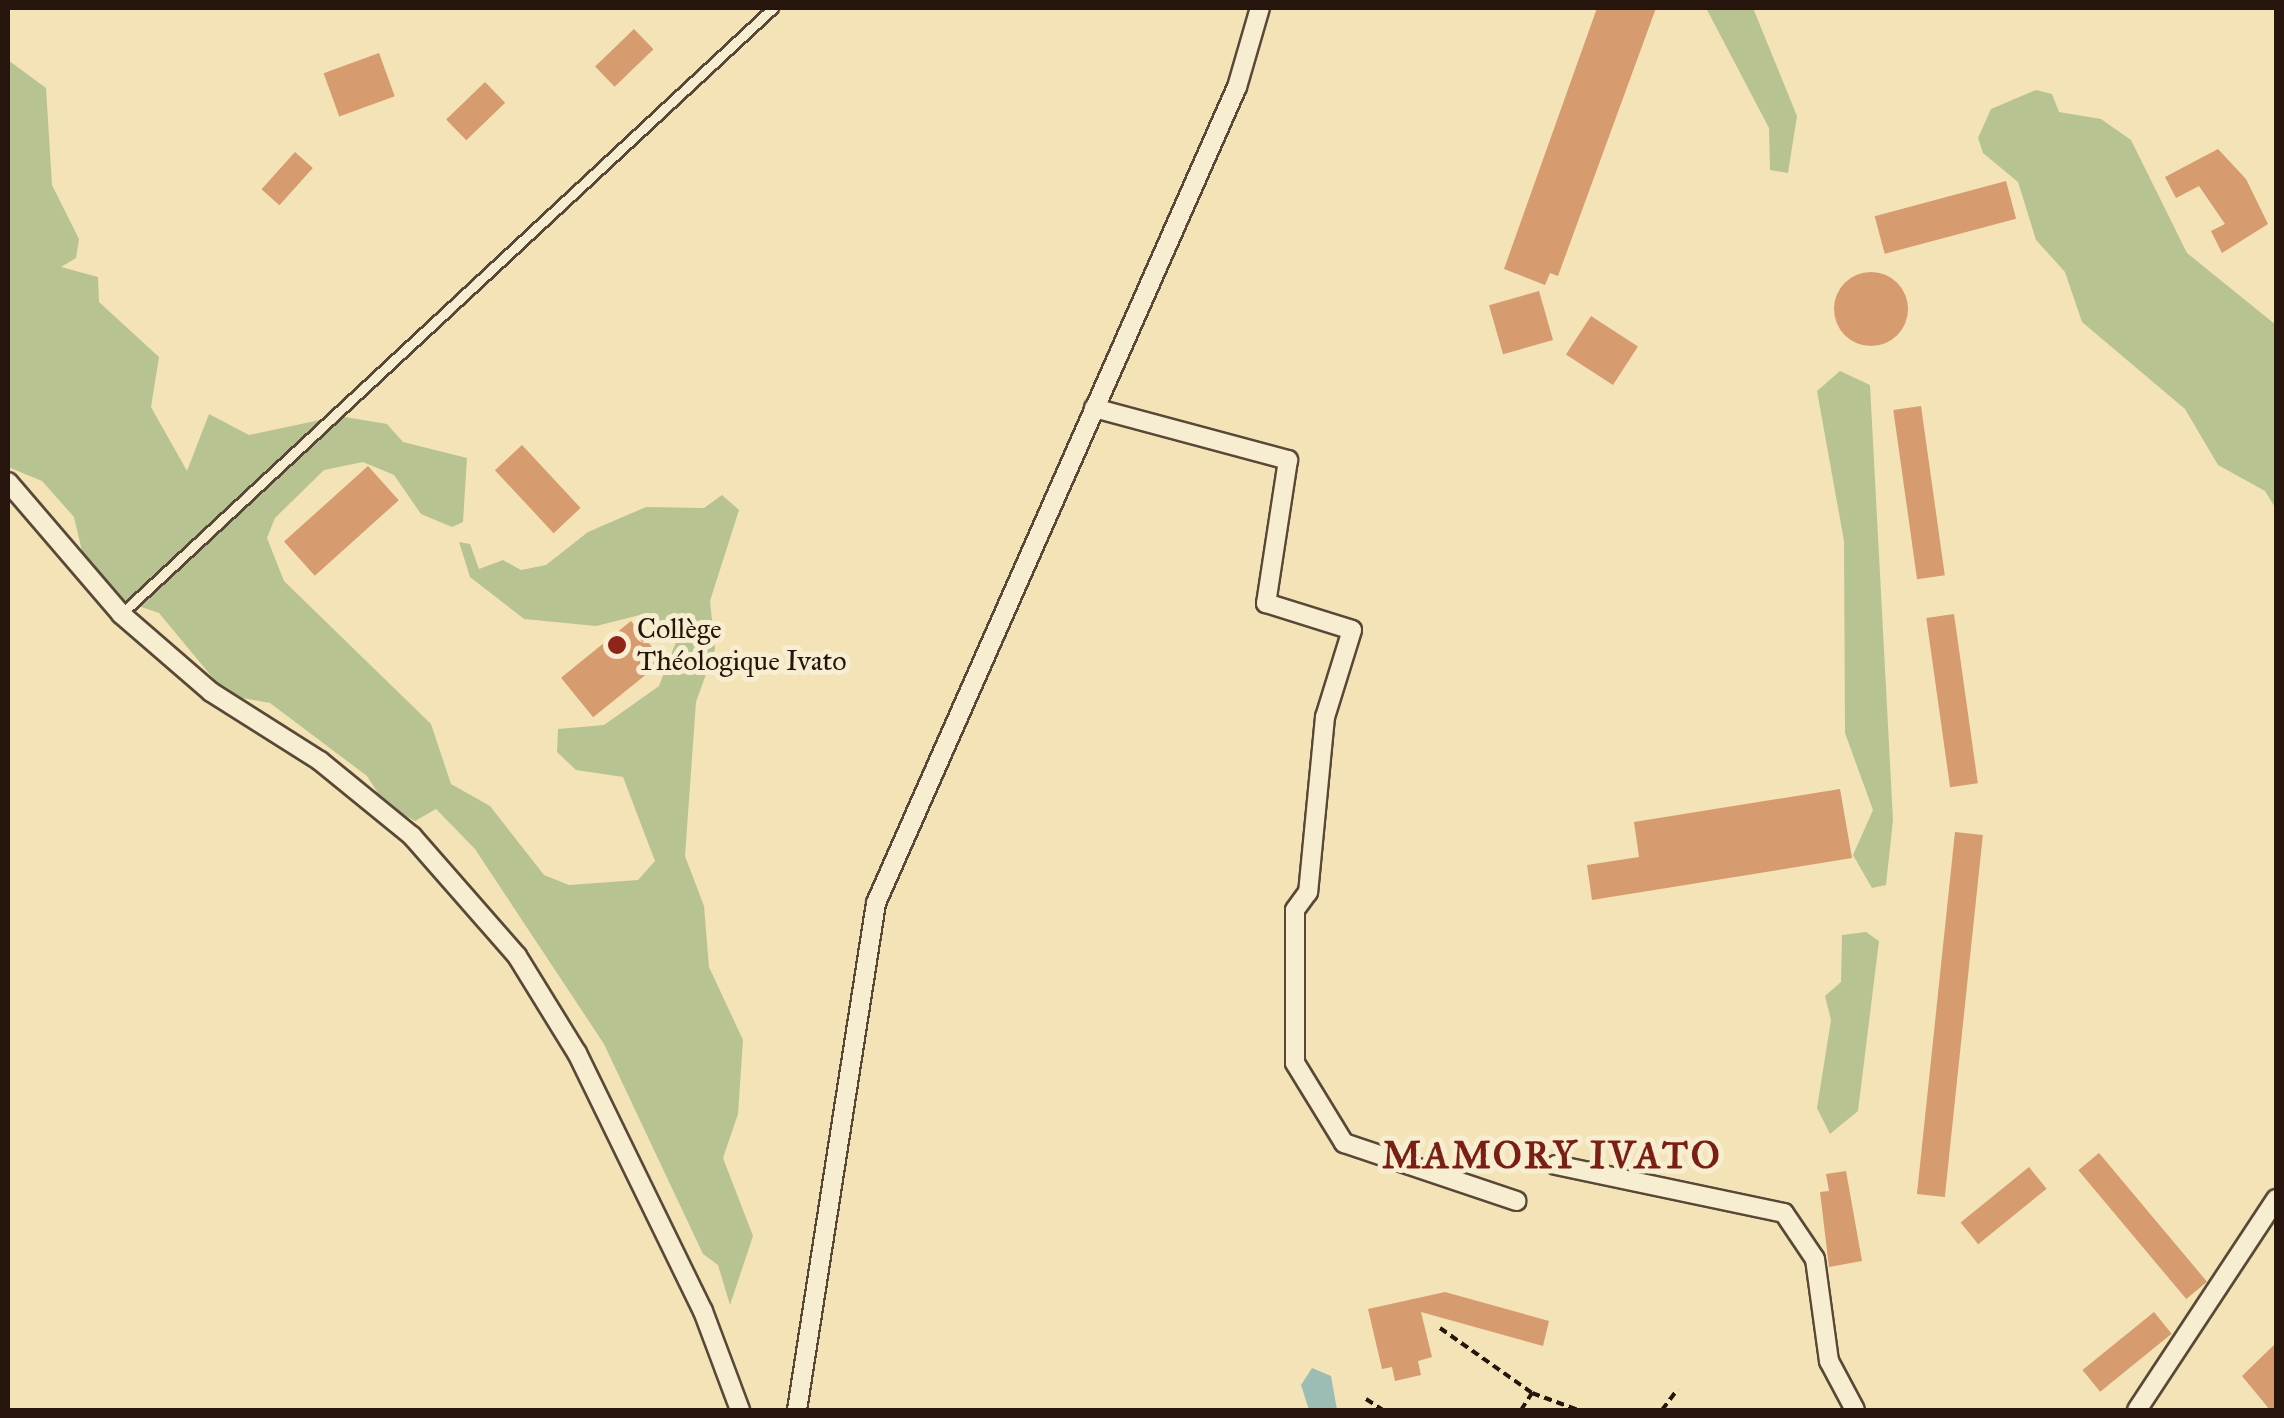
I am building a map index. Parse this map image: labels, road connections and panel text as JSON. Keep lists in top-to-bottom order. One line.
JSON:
{"districts":["MAMORY IVATO"],"places":["Collège Théologique Ivato"]}
